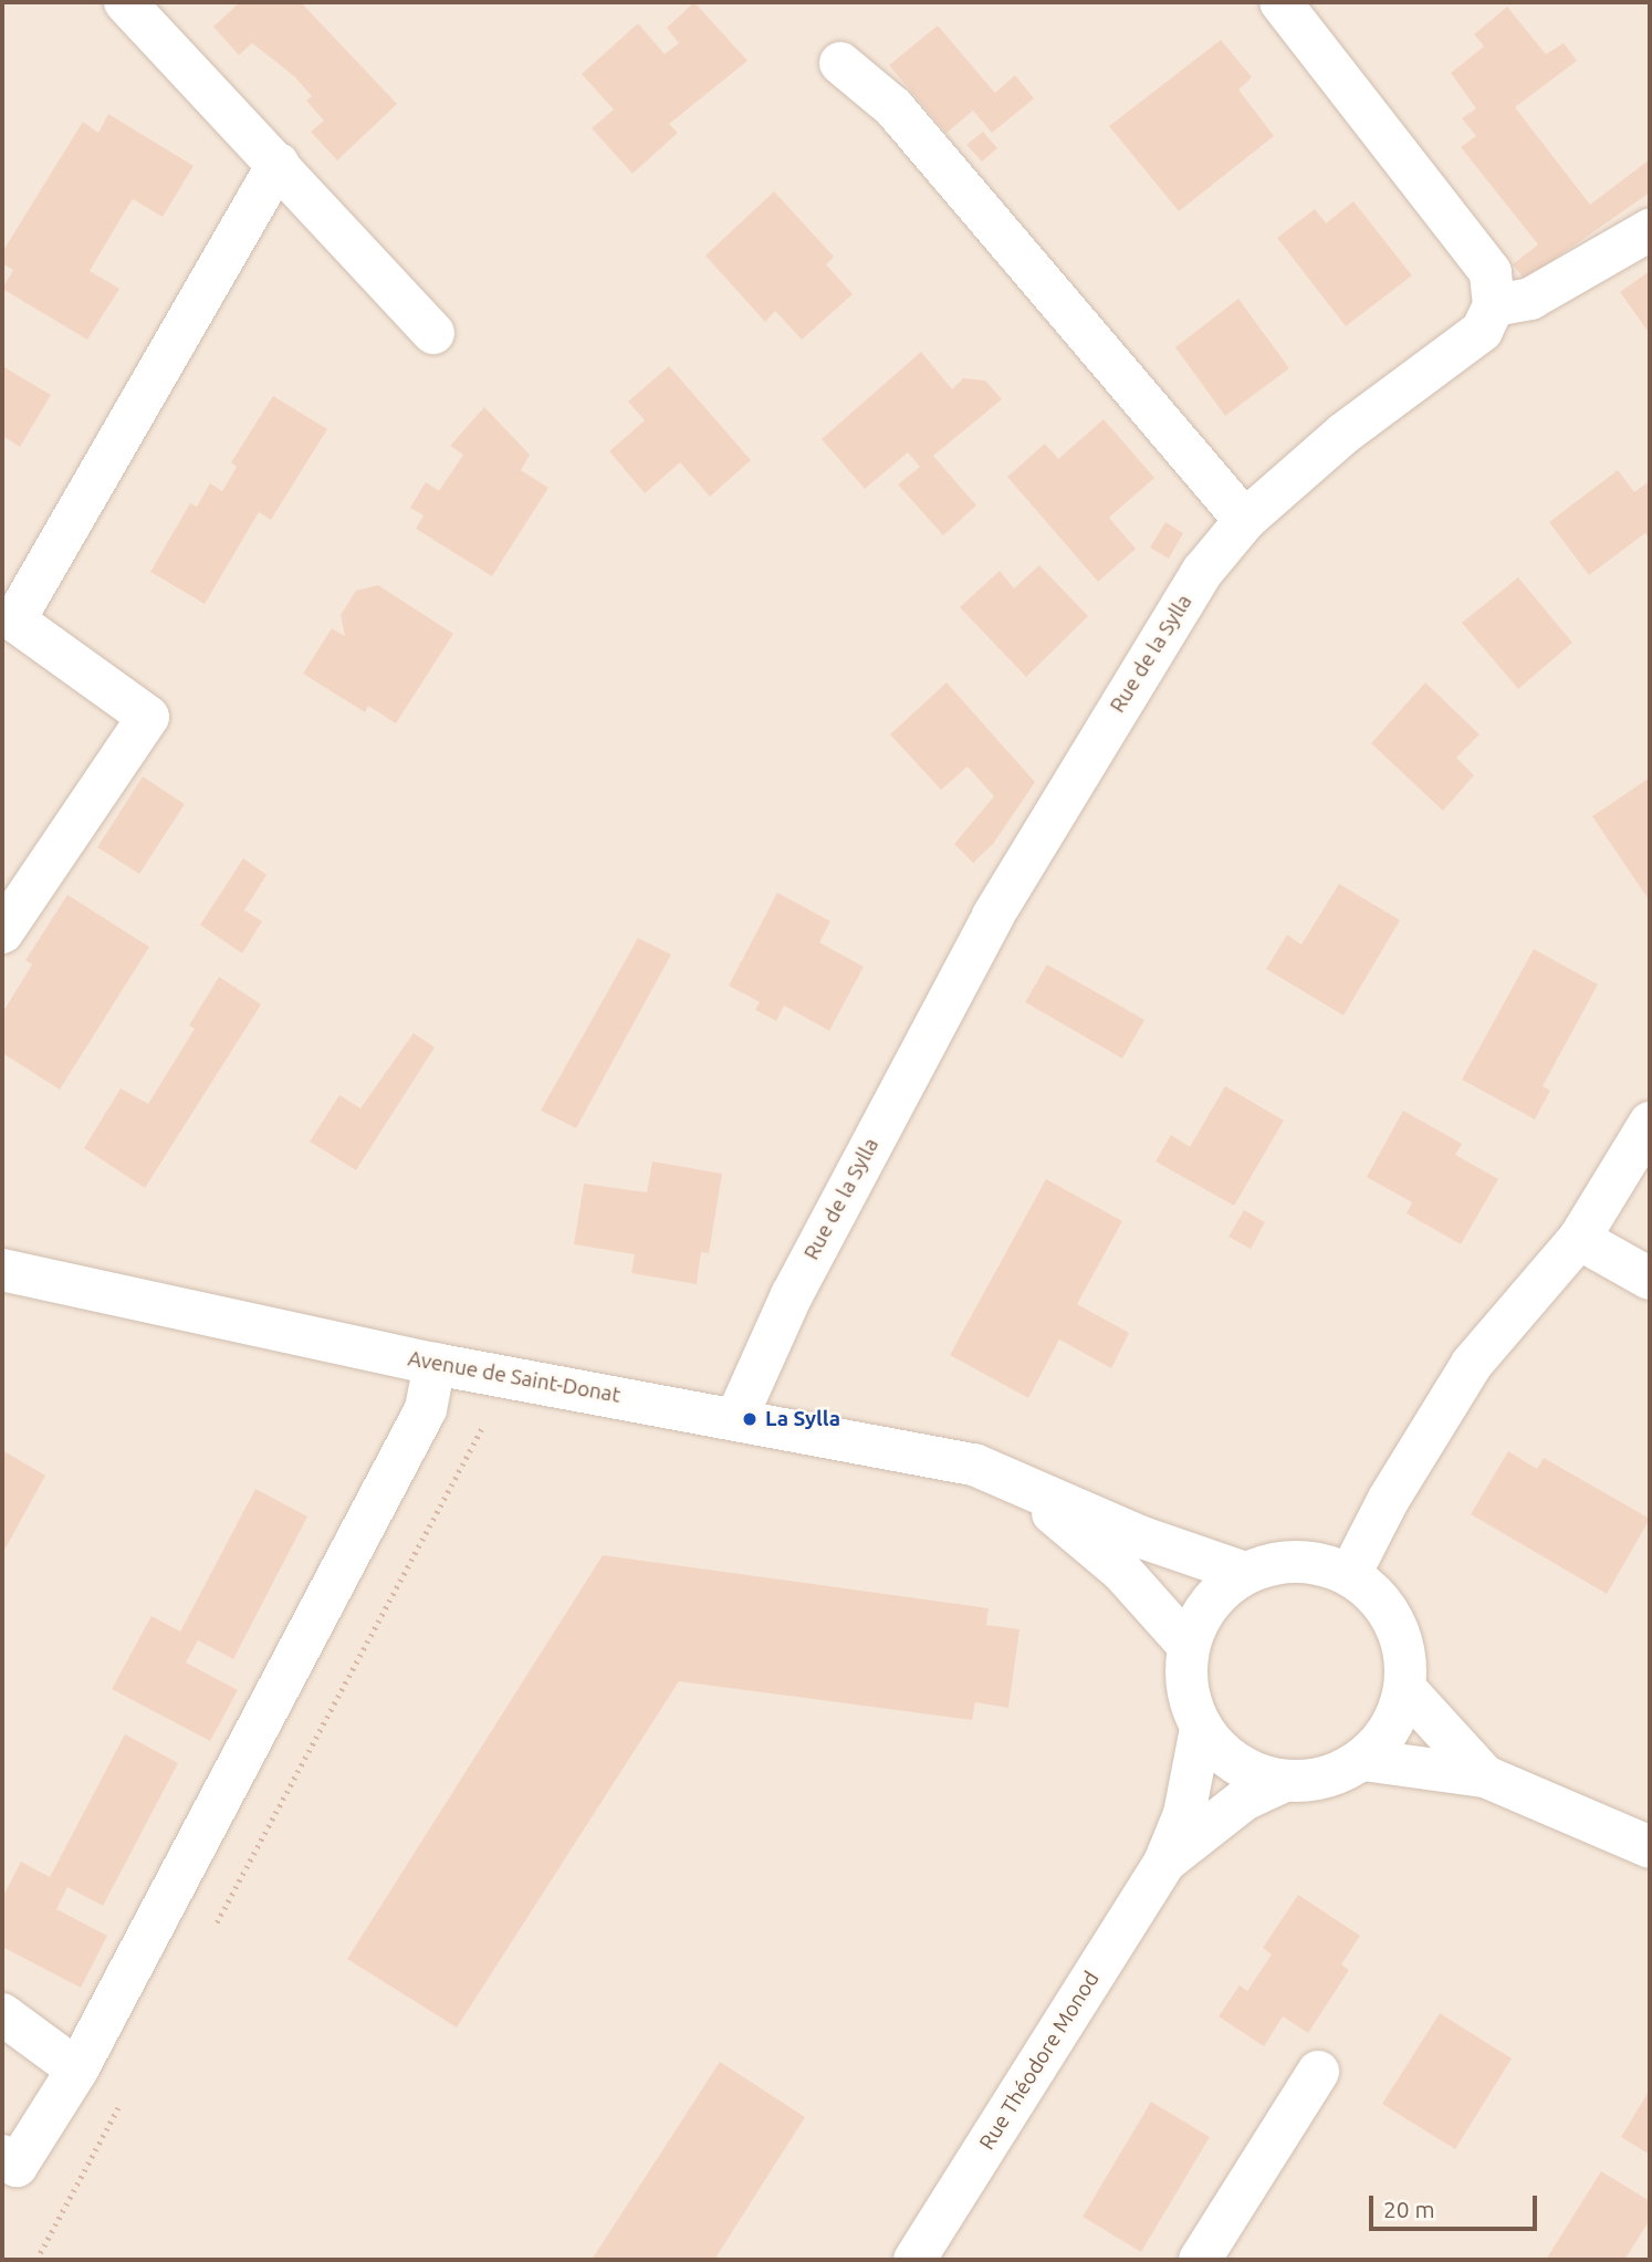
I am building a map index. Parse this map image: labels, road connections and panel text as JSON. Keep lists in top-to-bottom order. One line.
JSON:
{"streets":{"street":["Rue de la Sylla","Avenue de Saint-Donat","Rue Théodore Monod"]},"crossings":[["Rue de la Sylla","Avenue de Saint-Donat"],["Avenue de Saint-Donat","Rue Théodore Monod"]],"places":["La Sylla"],"scale_bar":"20 m"}
